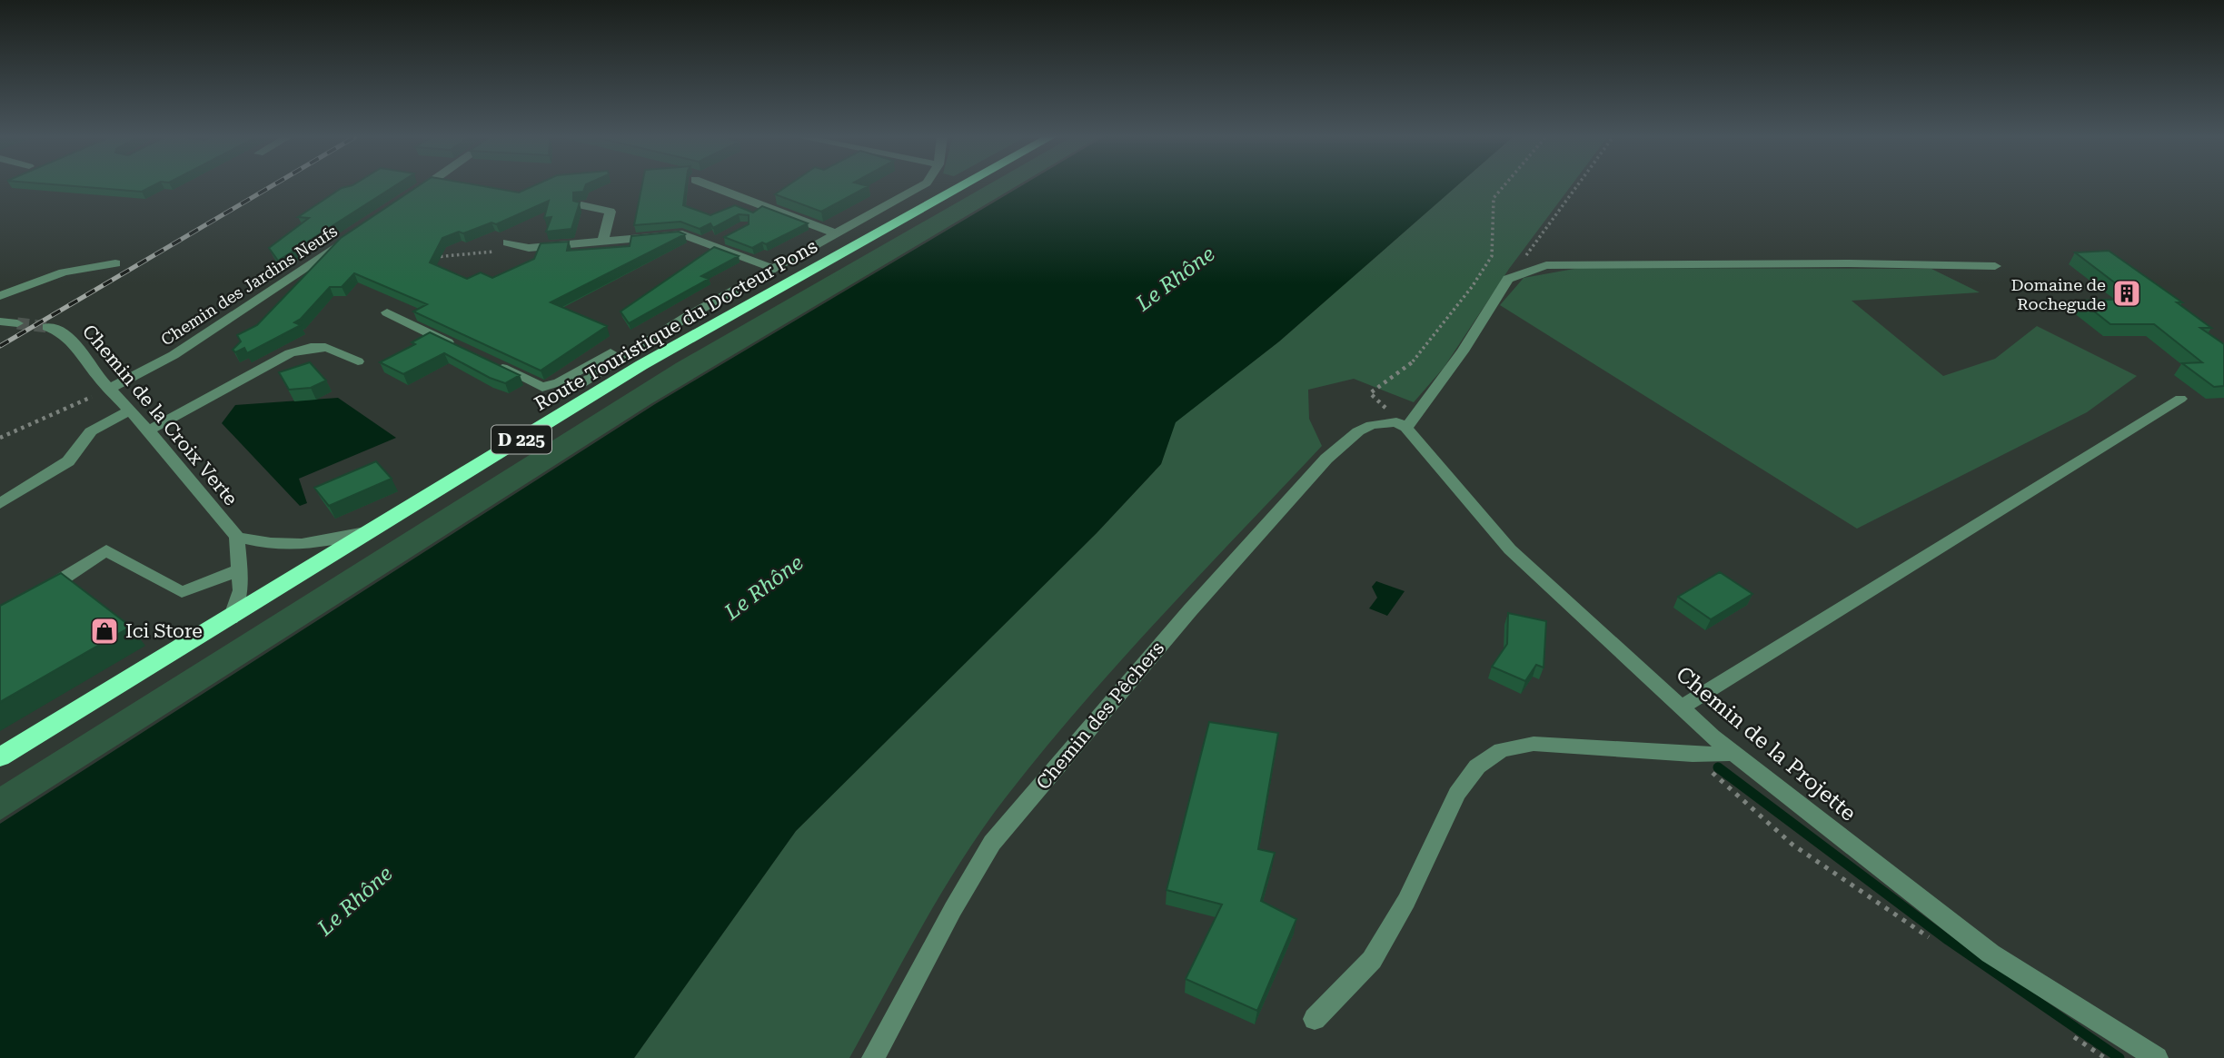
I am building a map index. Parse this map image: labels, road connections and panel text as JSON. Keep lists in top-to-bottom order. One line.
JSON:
{"streets":{"highway":["Route Touristique du Docteur Pons","D 225"],"street":["Chemin des Jardins Neufs","Chemin de la Croix Verte","Chemin des Pêchers","Chemin de la Projette"]},"crossings":[["Chemin des Jardins Neufs","Chemin de la Croix Verte"]],"water":["Le Rhône"],"places":{"building":["Domaine de Rochegude"],"shop":["Ici Store"]}}
